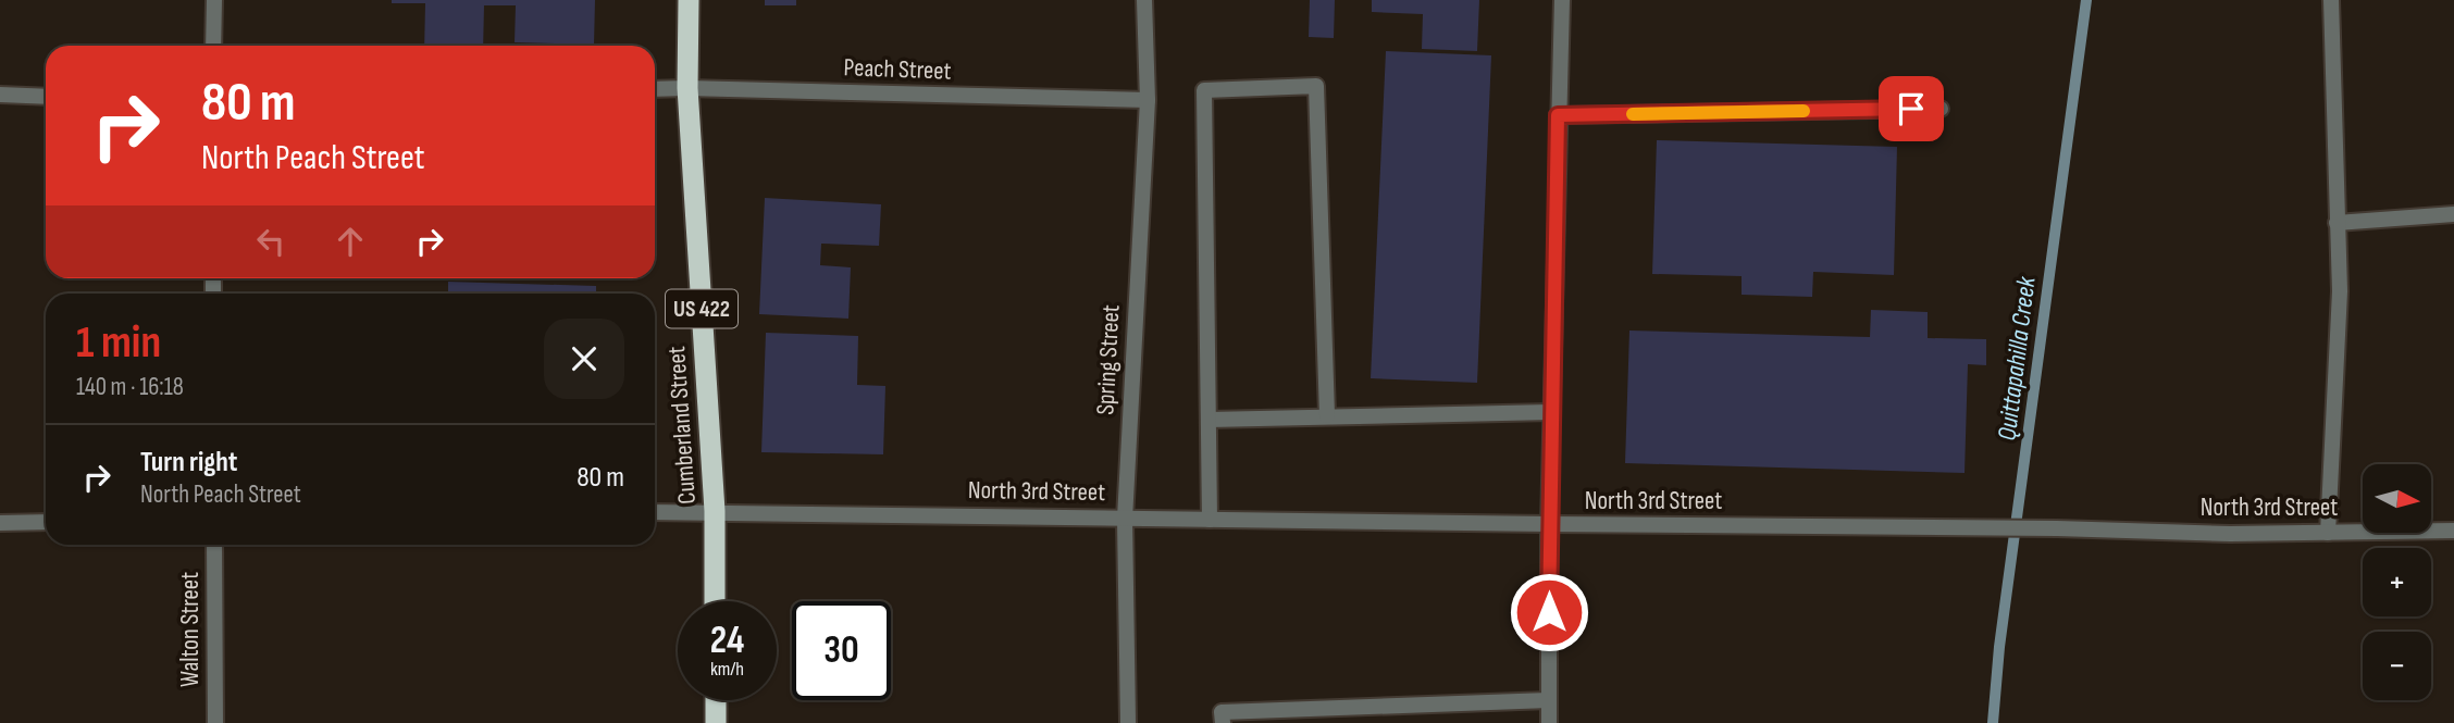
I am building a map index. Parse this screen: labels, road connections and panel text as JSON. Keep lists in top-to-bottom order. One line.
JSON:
{"streets":{"highway":["US 422","Cumberland Street"],"street":["Peach Street","Spring Street","North 3rd Street","Walton Street"]},"crossings":[["Peach Street","Spring Street"],["Peach Street","Cumberland Street"],["Spring Street","North 3rd Street"],["Cumberland Street","North 3rd Street"]],"water":["Quittapahilla Creek"],"north":"right","page":{"turn":["80 m","North Peach Street"],"heading":["1 min","140 m · 16:18"],"list":[{"name":"Turn right","note":"North Peach Street","value":"80 m"}],"map_buttons":["+","−"],"speed":"24 km/h","limit":"30"}}
